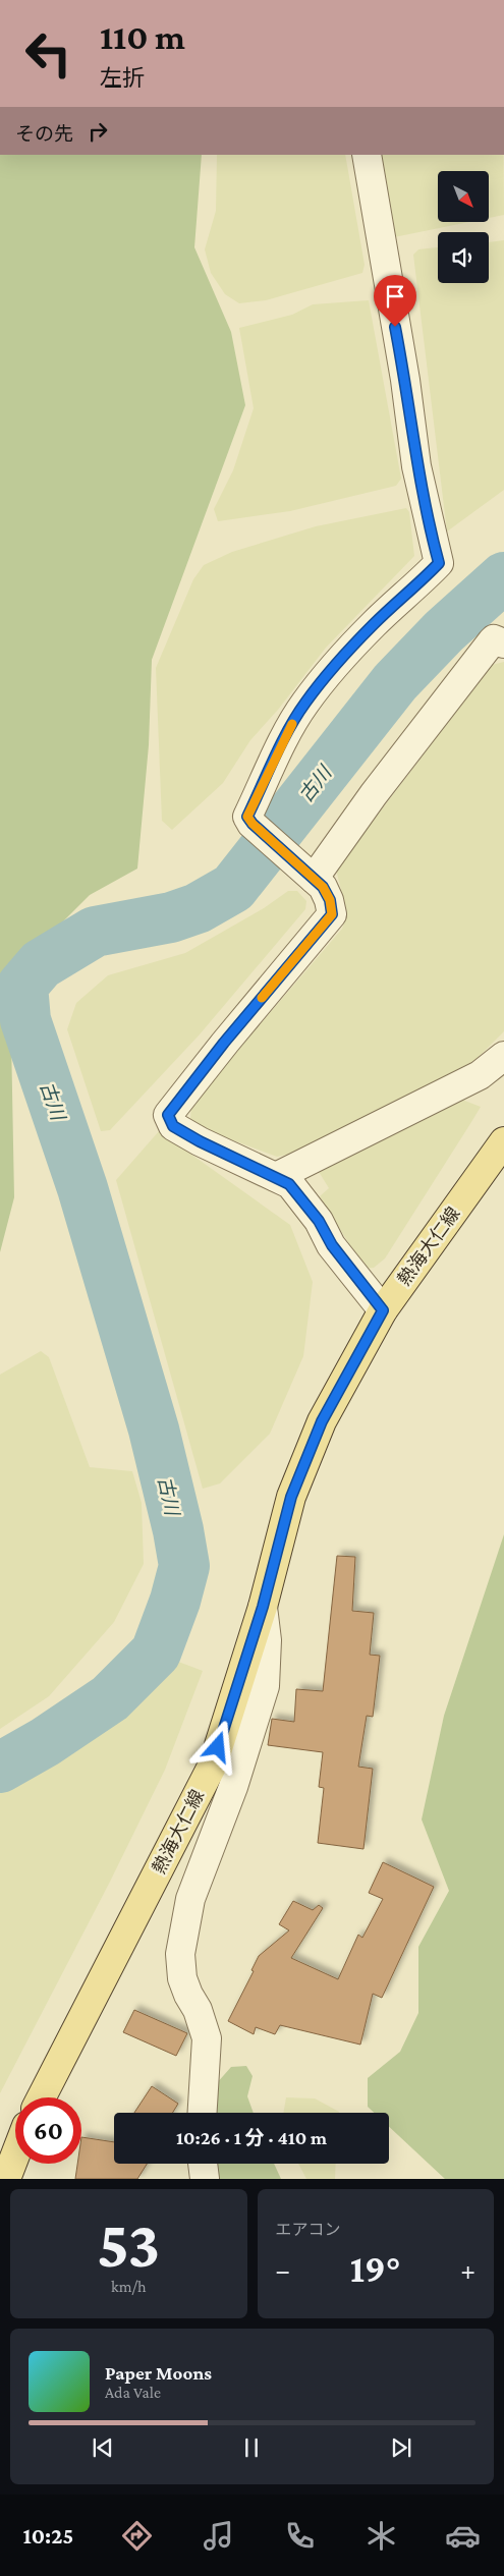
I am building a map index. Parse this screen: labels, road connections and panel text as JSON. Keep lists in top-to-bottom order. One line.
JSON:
{"streets":{"main road":["熱海大仁線"]},"water":["古川"],"north":"bottom right","page":{"turn":["110 m","左折"],"then":"その先","limit":"60","trip":"10:26 · 1 分 · 410 m","tile":[["53","km/h"],"エアコン"],"heat":["−","19°","+"],"song":["Paper Moons","Ada Vale"],"tabs":"10:25"}}
